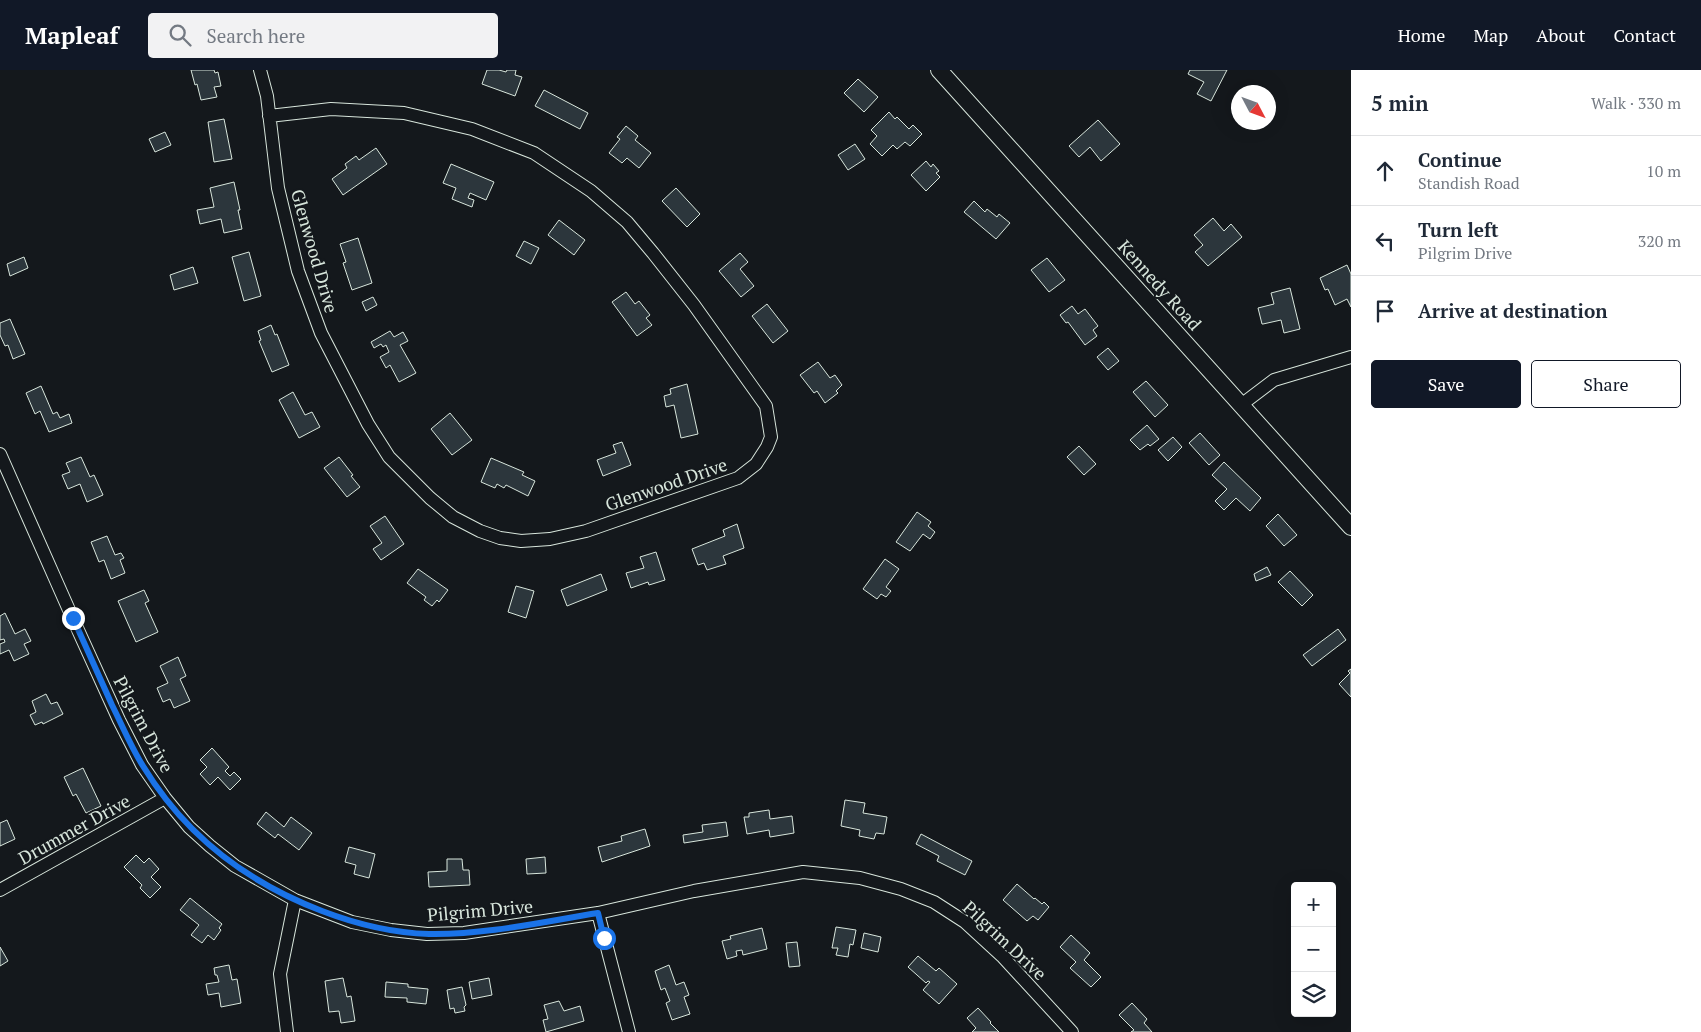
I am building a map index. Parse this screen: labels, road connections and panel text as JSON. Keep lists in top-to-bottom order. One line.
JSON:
{"streets":{"street":["Glenwood Drive","Kennedy Road","Pilgrim Drive","Drummer Drive"]},"crossings":[["Pilgrim Drive","Drummer Drive"]],"north":"bottom right","page":{"header":"Mapleaf","search":"Search here","nav":["Home","Map","About","Contact"],"heading":["5 min","Walk · 330 m"],"list":[["Continue","Standish Road","10 m"],["Turn left","Pilgrim Drive","320 m"],"Arrive at destination"],"buttons":["Save","Share"],"map_buttons":["+","−"]}}
